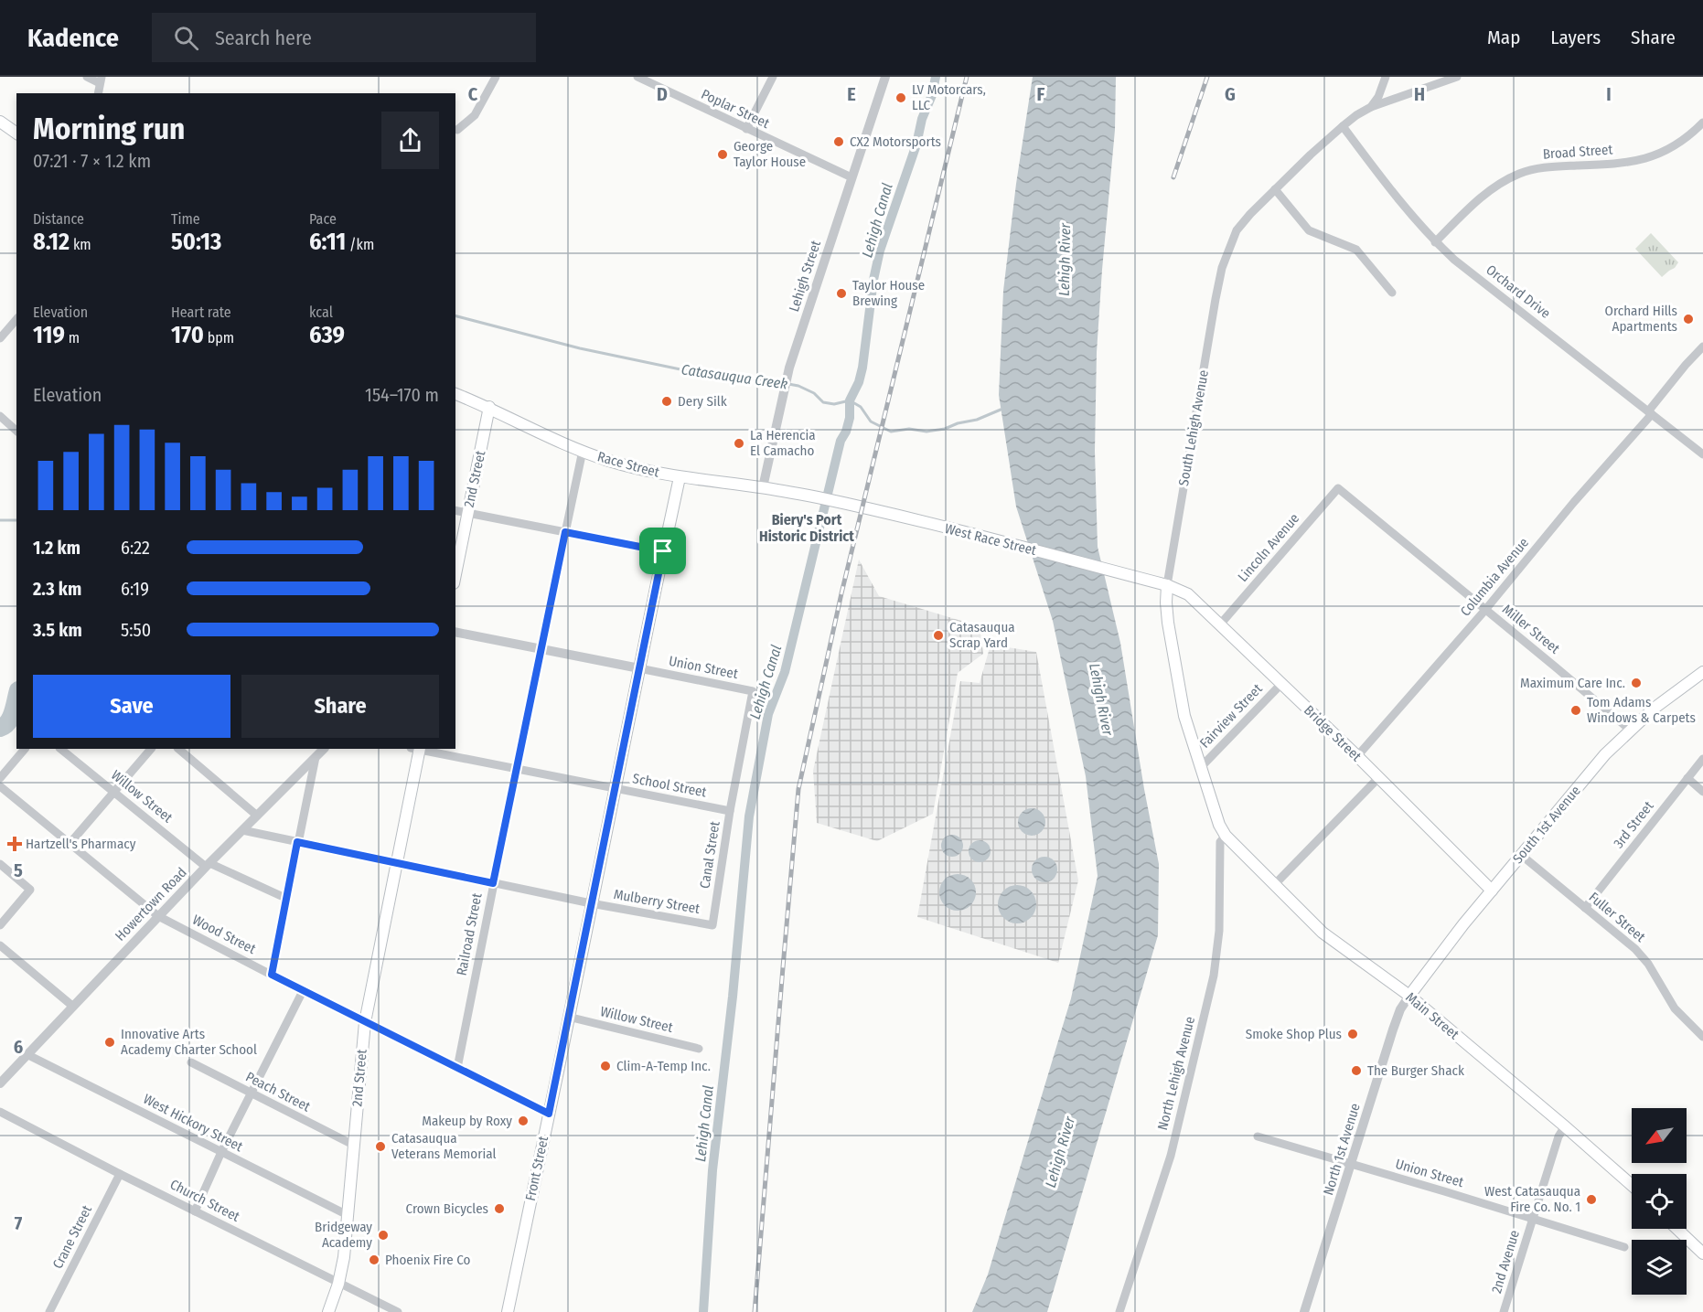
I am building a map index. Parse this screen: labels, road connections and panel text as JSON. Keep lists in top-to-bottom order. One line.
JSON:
{"streets":{"main road":["South Lehigh Avenue","Race Street","2nd Street","West Race Street","Bridge Street","South 1st Avenue","Main Street","Front Street"],"street":["Poplar Street","Broad Street","Lehigh Street","Orchard Drive","Lincoln Avenue","Columbia Avenue","Miller Street","Union Street","Fairview Street","School Street","Willow Street","3rd Street","Canal Street","Mulberry Street","Howertown Road","Fuller Street","Wood Street","Railroad Street","North Lehigh Avenue","Peach Street","West Hickory Street","North 1st Avenue","Church Street","Crane Street","2nd Avenue"]},"crossings":[["Poplar Street","Lehigh Street"],["Broad Street","Orchard Drive"],["Lehigh Street","Race Street"],["Orchard Drive","South Lehigh Avenue"],["Orchard Drive","Columbia Avenue"],["South Lehigh Avenue","West Race Street"],["South Lehigh Avenue","Fairview Street"],["South Lehigh Avenue","Bridge Street"],["South Lehigh Avenue","Main Street"],["South Lehigh Avenue","North Lehigh Avenue"],["Race Street","2nd Street"],["Race Street","West Race Street"],["Race Street","Railroad Street"],["Race Street","Front Street"],["2nd Street","Mulberry Street"],["2nd Street","Wood Street"],["2nd Street","Peach Street"],["2nd Street","West Hickory Street"],["2nd Street","Church Street"],["West Race Street","Bridge Street"],["Lincoln Avenue","Miller Street"],["Lincoln Avenue","Bridge Street"],["Columbia Avenue","Miller Street"],["Columbia Avenue","Bridge Street"],["Miller Street","South 1st Avenue"],["Union Street","Canal Street"],["Union Street","Railroad Street"],["Union Street","North 1st Avenue"],["Union Street","Front Street"],["Union Street","2nd Avenue"],["Fairview Street","Bridge Street"],["Bridge Street","South 1st Avenue"],["School Street","Canal Street"],["School Street","Railroad Street"],["School Street","Front Street"],["Willow Street","Howertown Road"],["Willow Street","Front Street"],["South 1st Avenue","Fuller Street"],["South 1st Avenue","Main Street"],["South 1st Avenue","North 1st Avenue"],["3rd Street","Fuller Street"],["Canal Street","Mulberry Street"],["Mulberry Street","Howertown Road"],["Mulberry Street","Railroad Street"],["Mulberry Street","Front Street"],["Howertown Road","Wood Street"],["Howertown Road","West Hickory Street"],["Wood Street","Railroad Street"],["Wood Street","Front Street"],["Main Street","North Lehigh Avenue"],["Main Street","North 1st Avenue"],["Main Street","2nd Avenue"],["Church Street","Crane Street"]],"districts":["Biery's Port Historic District"],"water":["Lehigh Canal","Lehigh River","Catasauqua Creek"],"places":{"other":["LV Motorcars, LLC","CX2 Motorsports","George Taylor House","Taylor House Brewing","Orchard Hills Apartments","Dery Silk","La Herencia El Camacho","Catasauqua Scrap Yard","Maximum Care Inc.","Tom Adams Windows & Carpets","Smoke Shop Plus","Innovative Arts Academy Charter School","Clim-A-Temp Inc.","The Burger Shack","Makeup by Roxy","Catasauqua Veterans Memorial","West Catasauqua Fire Co. No. 1","Crown Bicycles","Bridgeway Academy","Phoenix Fire Co"],"health":["Hartzell's Pharmacy"]},"north":"bottom left","page":{"header":"Kadence","search":"Search here","nav":["Map","Layers","Share"],"heading":["Morning run","07:21 · 7 × 1.2 km"],"stats":[["Distance","8.12 km"],["Time","50:13"],["Pace","6:11 /km"],["Elevation","119 m"],["Heart rate","170 bpm"],["kcal","639"]],"chart":["Elevation","154–170 m"],"list":[{"name":"1.2 km","note":"6:22"},{"name":"2.3 km","note":"6:19"},{"name":"3.5 km","note":"5:50"}],"buttons":["Save","Share"]},"grid":{"columns":["C","D","E","F","G","H","I"],"rows":["5","6","7"]}}
